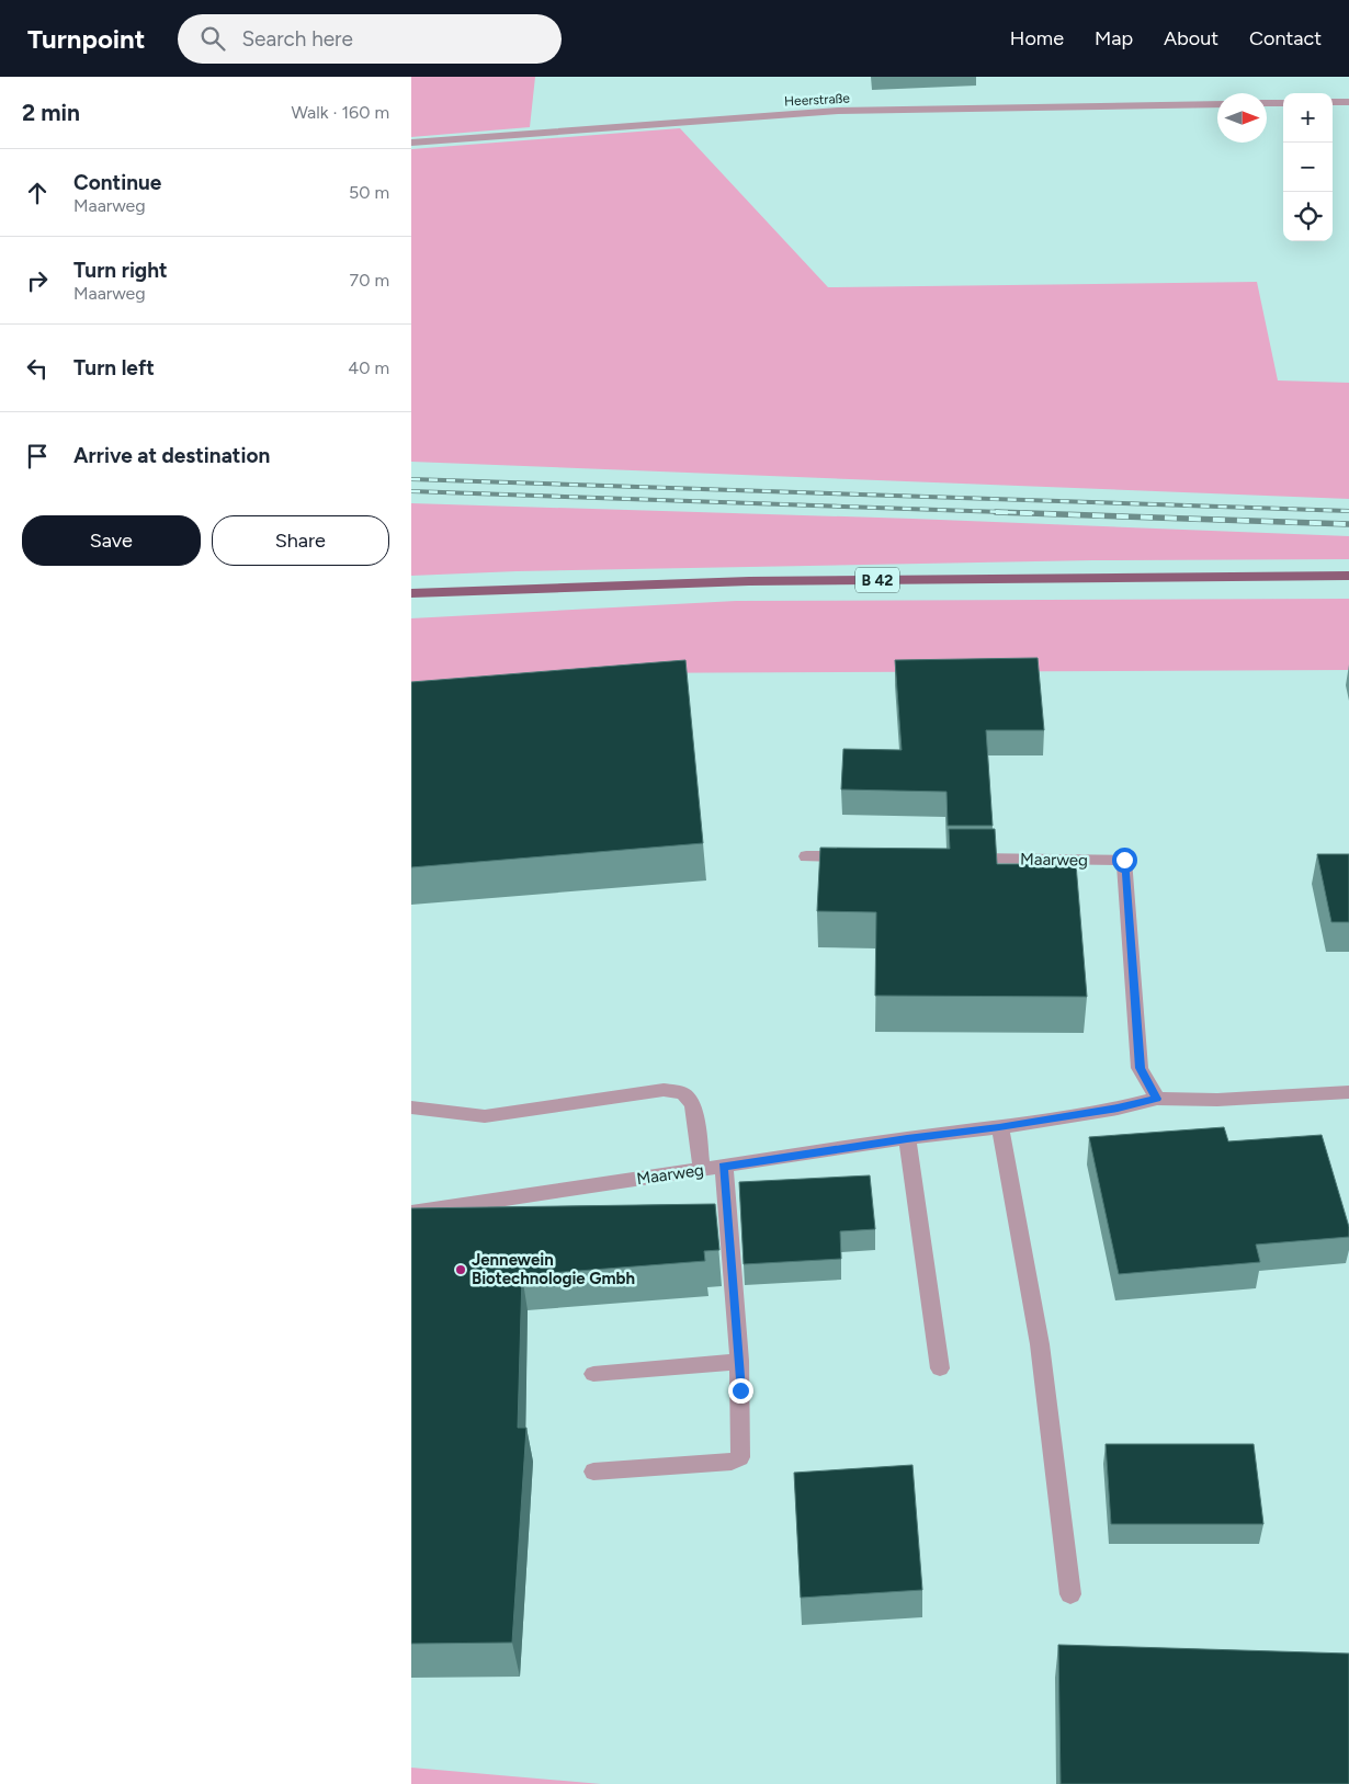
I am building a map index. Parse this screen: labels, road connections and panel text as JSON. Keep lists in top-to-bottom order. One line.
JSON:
{"streets":{"main road":["B 42"],"street":["Heerstraße","Maarweg"]},"places":["Jennewein Biotechnologie Gmbh"],"north":"right","page":{"header":"Turnpoint","search":"Search here","nav":["Home","Map","About","Contact"],"heading":["2 min","Walk · 160 m"],"map_buttons":["+","−"],"list":[["Continue","Maarweg","50 m"],["Turn right","Maarweg","70 m"],["Turn left","40 m"],"Arrive at destination"],"buttons":["Save","Share"]}}
